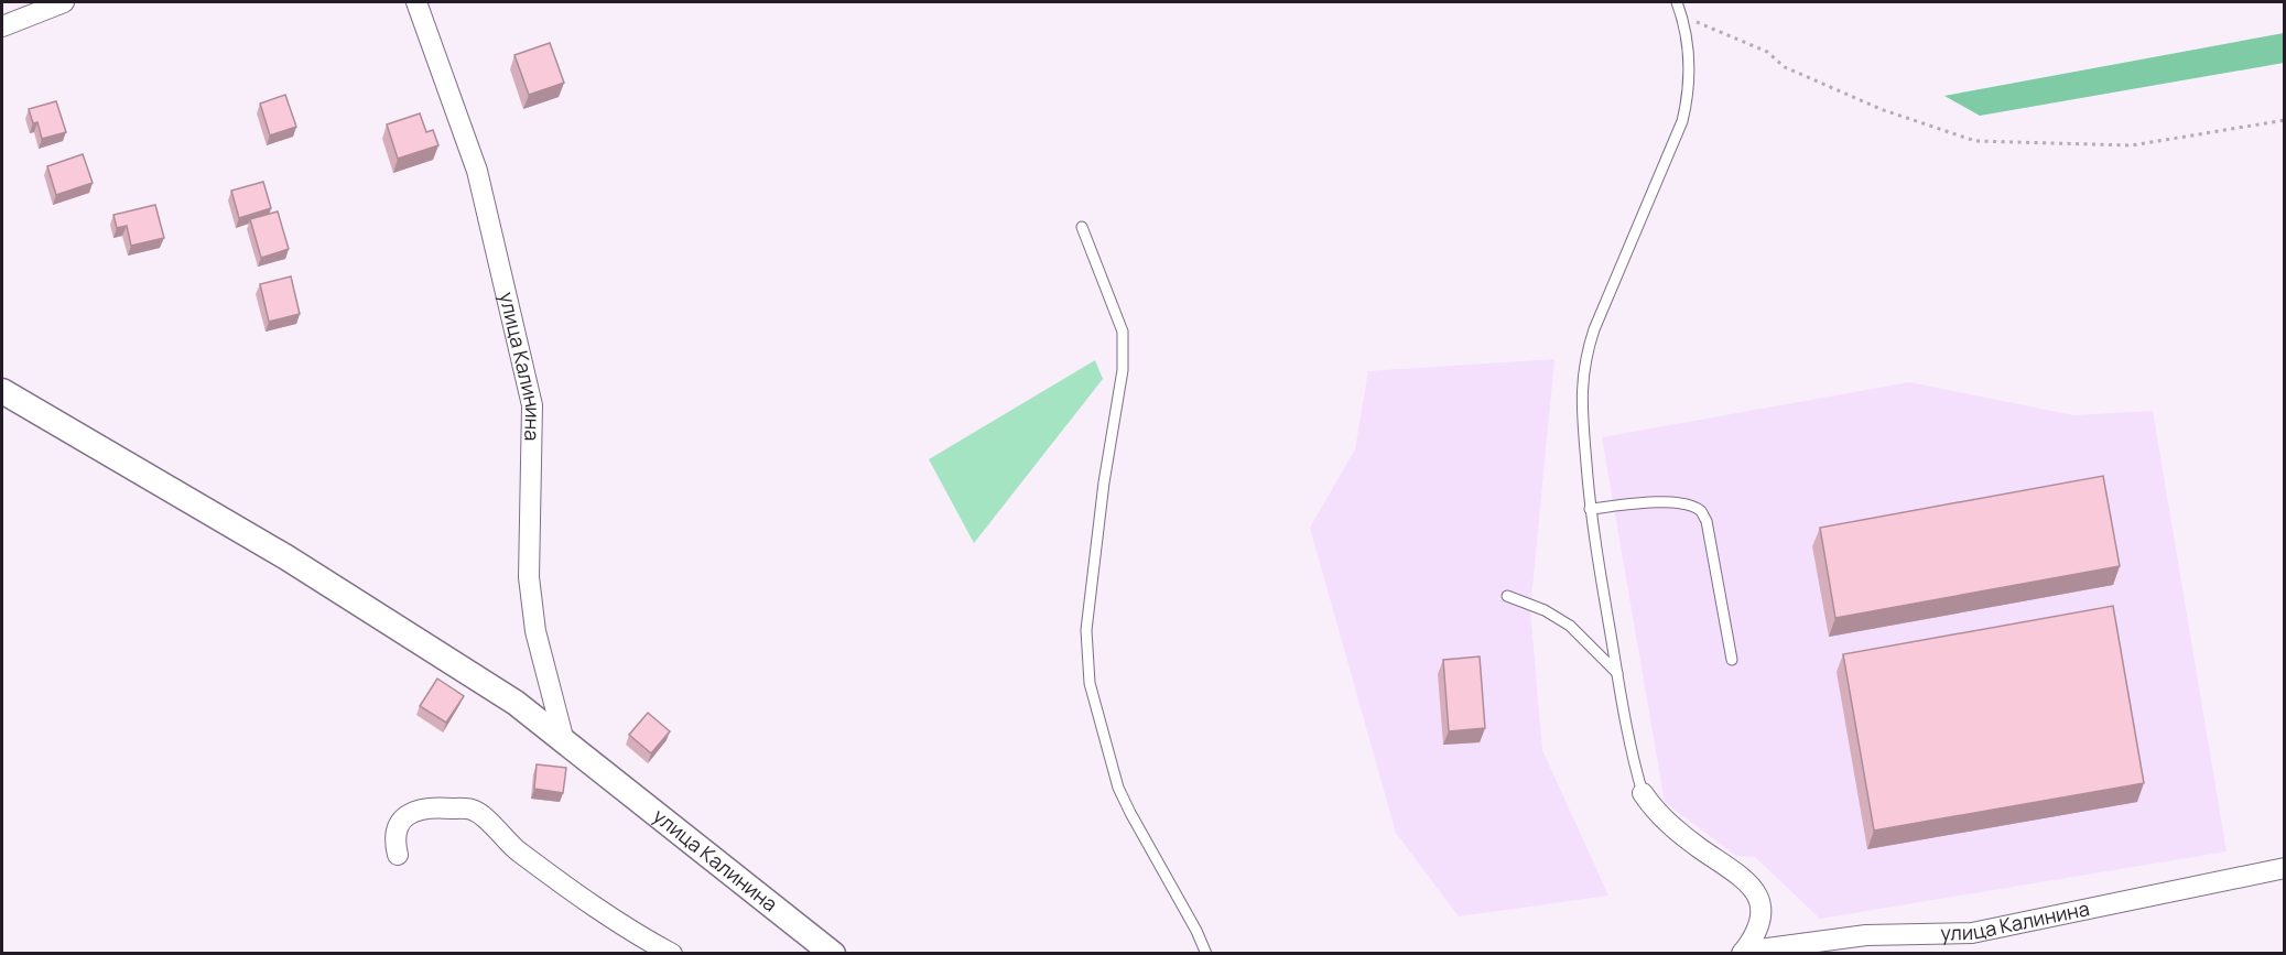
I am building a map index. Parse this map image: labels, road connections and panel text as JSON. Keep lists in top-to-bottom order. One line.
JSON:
{"streets":{"street":["улица Калинина"]}}
